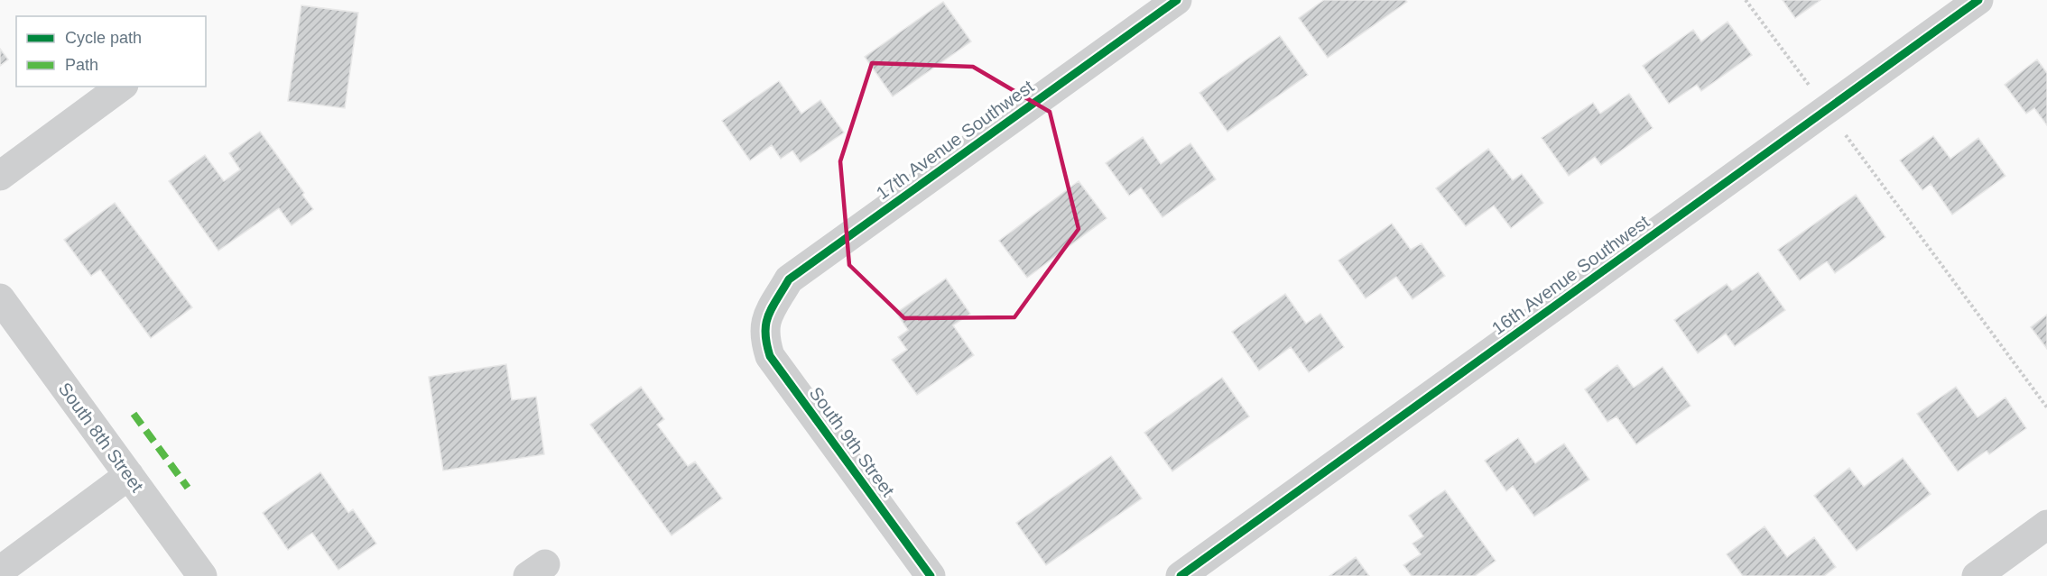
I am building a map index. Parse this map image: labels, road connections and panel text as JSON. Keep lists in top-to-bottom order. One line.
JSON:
{"streets":{"street":["17th Avenue Southwest","16th Avenue Southwest","South 8th Street","South 9th Street"]},"crossings":[["17th Avenue Southwest","South 9th Street"]],"legend":["Cycle path","Path"]}
